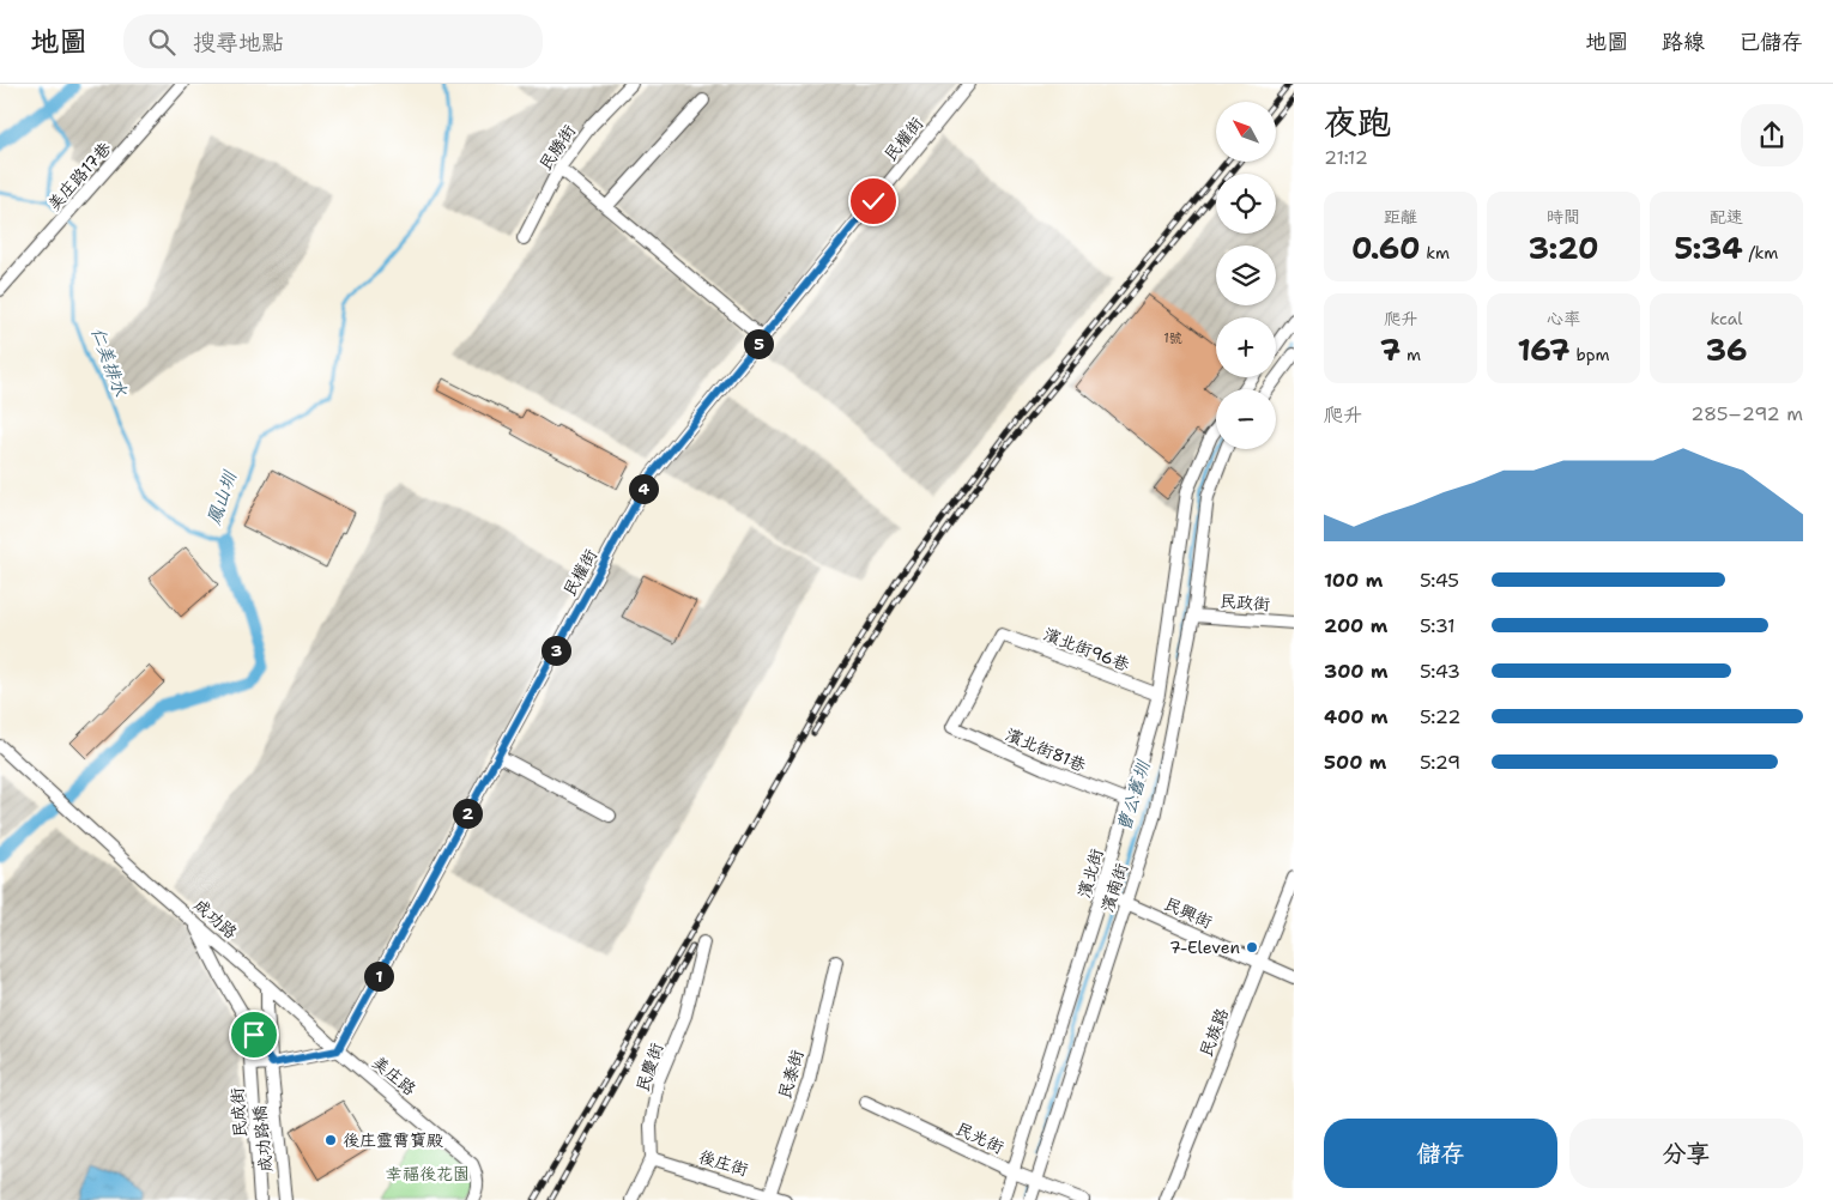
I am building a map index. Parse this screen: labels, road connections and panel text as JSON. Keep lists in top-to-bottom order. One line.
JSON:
{"streets":{"street":["民權街","民勝街","美庄路17巷","民政街","濱北街96巷","濱北街81巷","濱北街","濱南街","民興街","成功路","民族路","民慶街","民泰街","美庄路","民成街","民光街","成功路橋","後庄街"]},"crossings":[["民權街","美庄路"],["民政街","濱南街"],["濱北街96巷","濱北街81巷"],["濱北街96巷","濱北街"],["濱北街81巷","濱北街"],["濱北街","濱南街"],["濱北街","民興街"],["濱北街","民光街"],["濱南街","民興街"],["濱南街","民光街"],["民興街","民族路"],["成功路","美庄路"],["民慶街","後庄街"],["民泰街","後庄街"]],"water":["仁美排水","鳳山圳","曹公舊圳"],"parks":["幸福後花園"],"places":["7-Eleven","後庄靈霄寶殿"],"house_numbers":["1號"],"north":"top left","page":{"header":"地圖","search":"搜尋地點","nav":["地圖","路線","已儲存"],"heading":["夜跑","21:12"],"map_buttons":["+","−"],"stats":[["距離","0.60 km"],["時間","3:20"],["配速","5:34 /km"],["爬升","7 m"],["心率","167 bpm"],["kcal","36"]],"pins":["5","4","3","2","1"],"chart":["爬升","285–292 m"],"list":[{"name":"100 m","note":"5:45"},{"name":"200 m","note":"5:31"},{"name":"300 m","note":"5:43"},{"name":"400 m","note":"5:22"},{"name":"500 m","note":"5:29"}],"buttons":["儲存","分享"]}}
